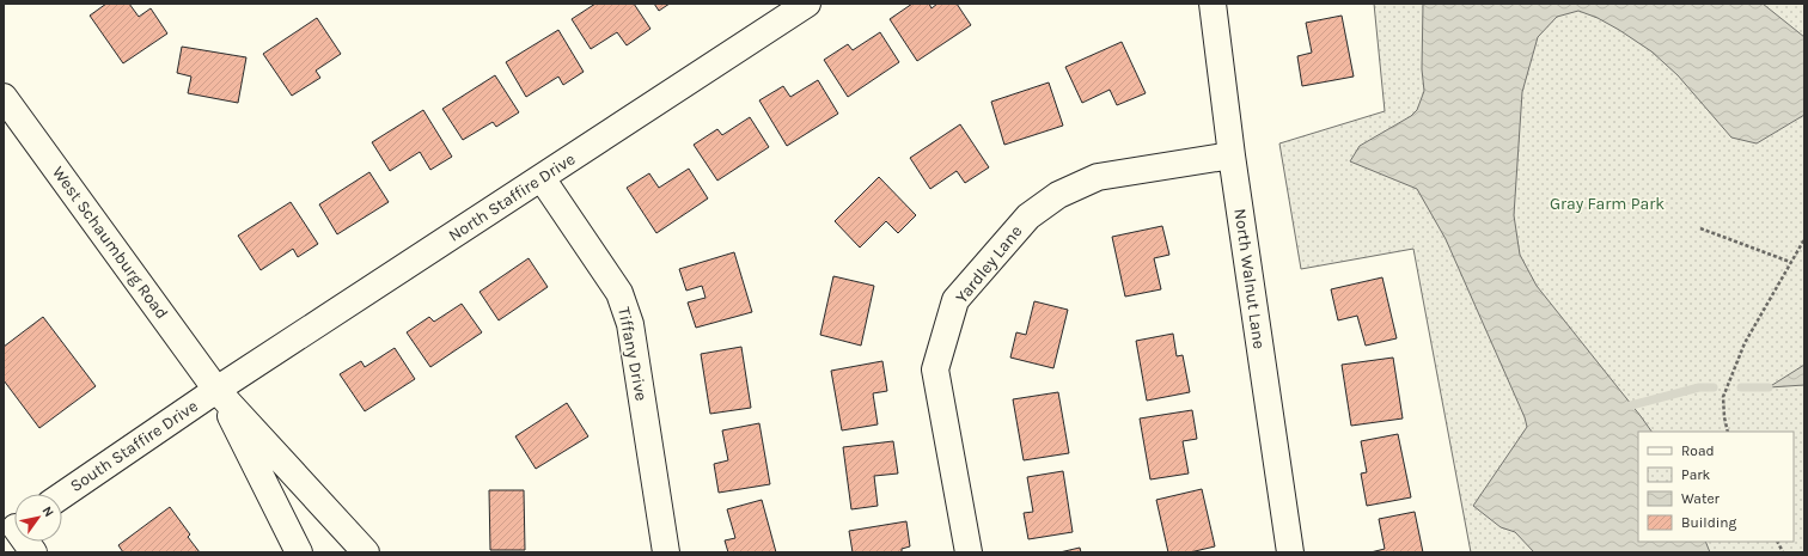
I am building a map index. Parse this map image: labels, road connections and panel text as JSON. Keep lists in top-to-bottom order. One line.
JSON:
{"streets":{"street":["North Staffire Drive","West Schaumburg Road","Yardley Lane","North Walnut Lane","Tiffany Drive","South Staffire Drive"]},"crossings":[["North Staffire Drive","West Schaumburg Road"],["North Staffire Drive","Tiffany Drive"],["North Staffire Drive","South Staffire Drive"],["West Schaumburg Road","South Staffire Drive"],["Yardley Lane","North Walnut Lane"]],"parks":["Gray Farm Park"],"legend":["Road","Park","Water","Building"],"north":"top right"}
